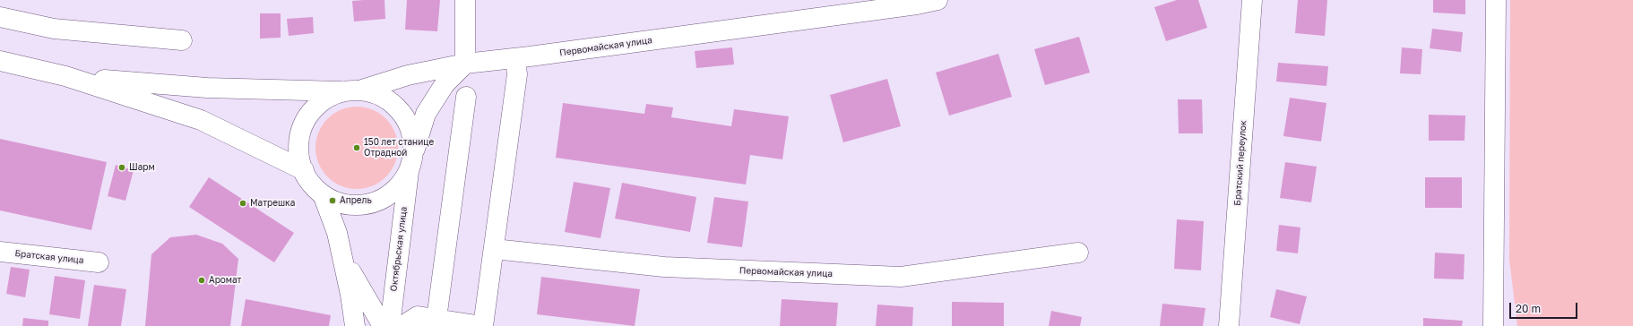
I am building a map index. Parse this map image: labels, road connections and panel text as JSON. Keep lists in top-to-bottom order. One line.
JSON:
{"streets":{"street":["Первомайская улица","Братский переулок","Октябрьская улица","Братская улица"]},"crossings":[["Первомайская улица","Октябрьская улица"]],"places":["150 лет станице Отрадной","Шарм","Апрель","Матрешка","Аромат"],"scale_bar":"20 m"}
